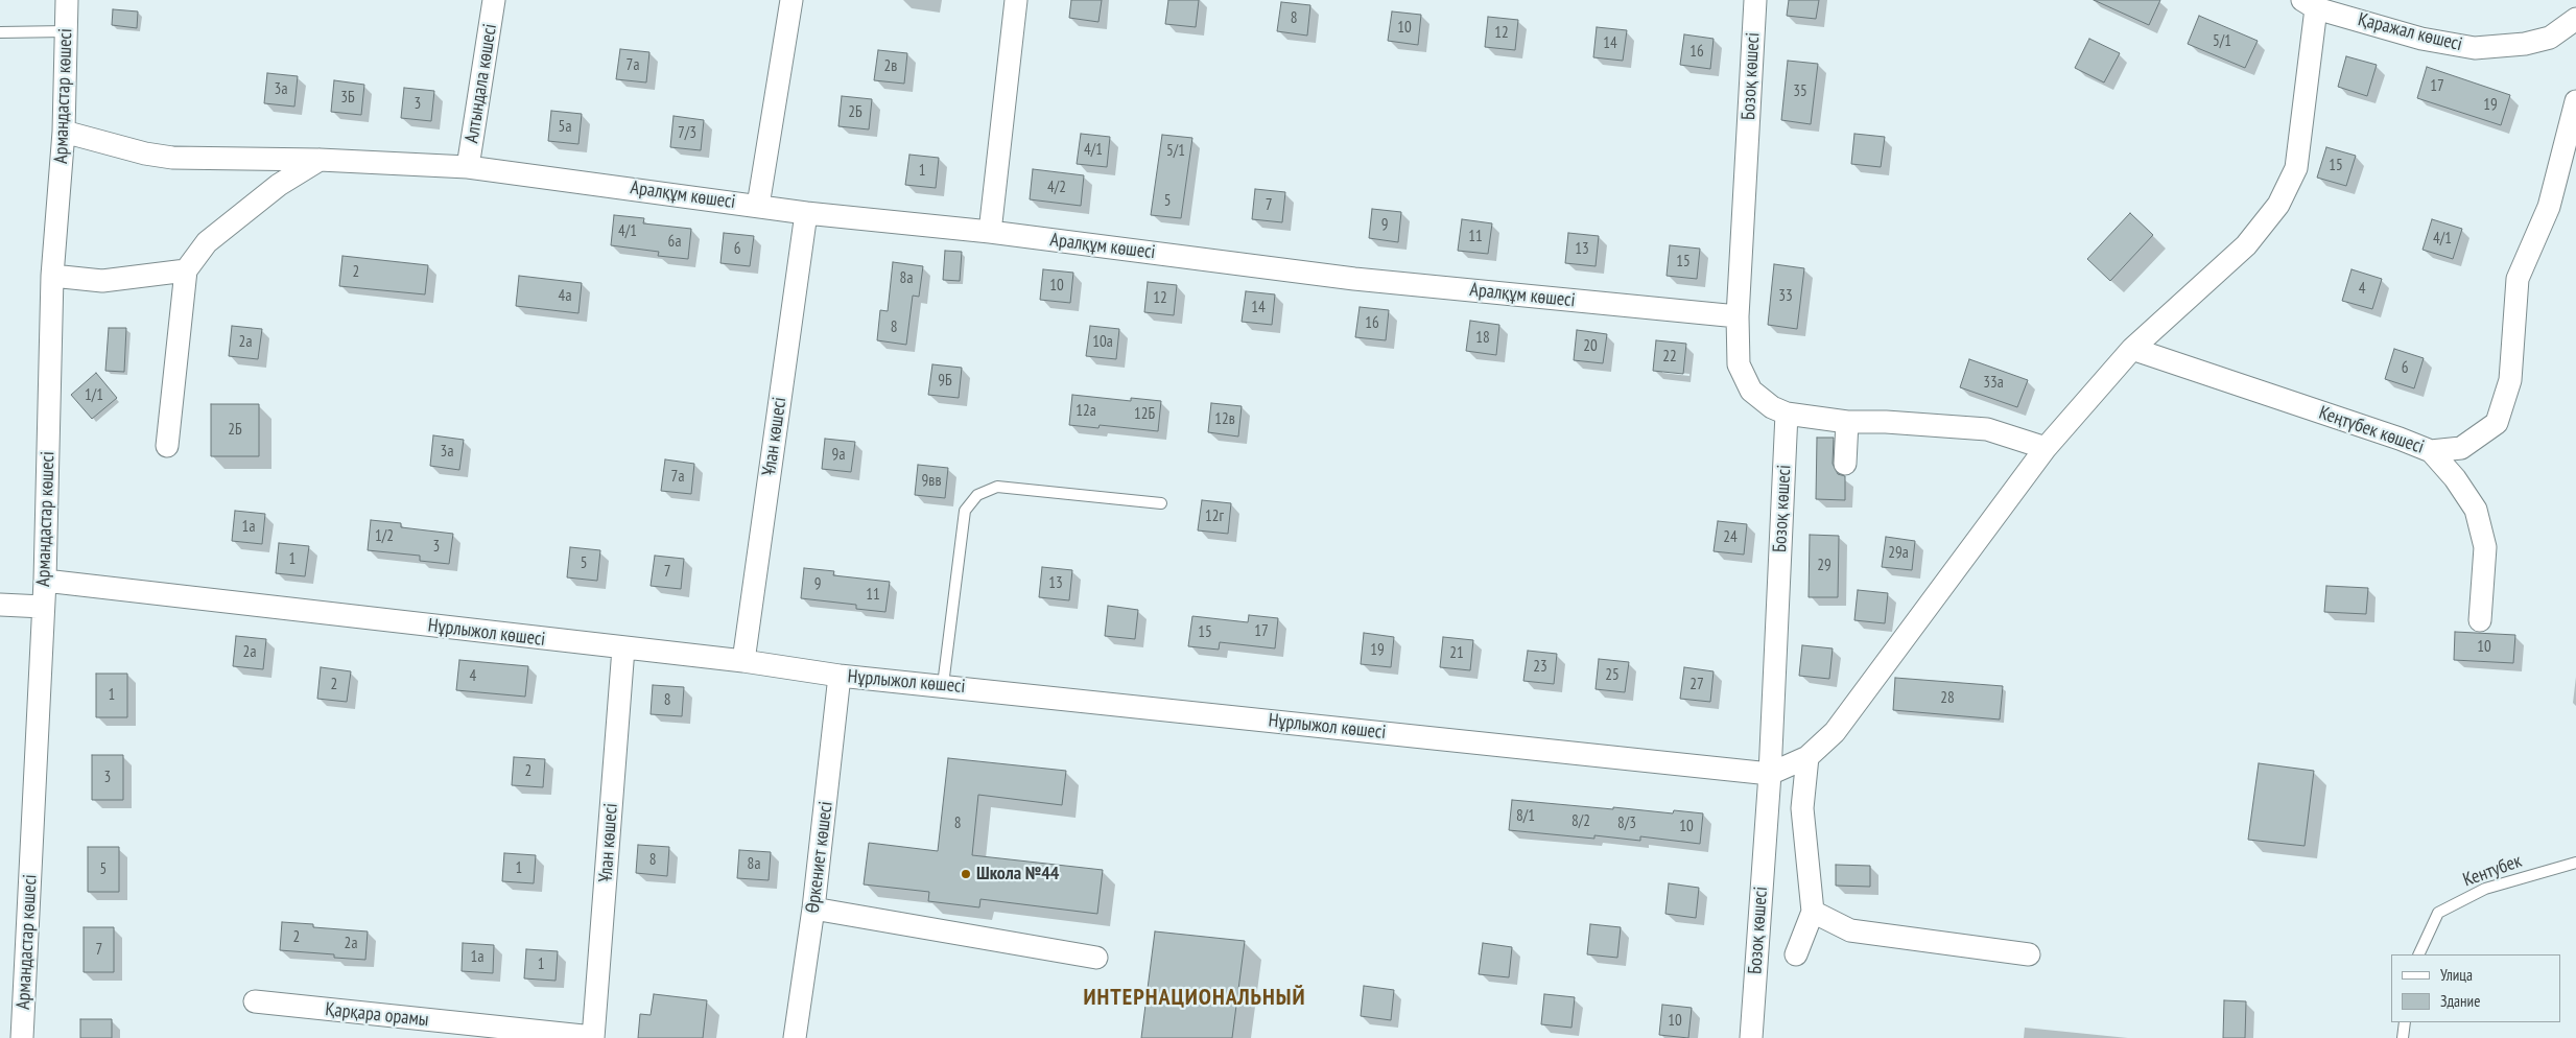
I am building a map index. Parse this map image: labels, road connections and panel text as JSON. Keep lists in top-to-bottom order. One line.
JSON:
{"streets":{"street":["Қаражал көшесі","Бозоқ көшесі","Алтындала көшесі","Армандастар көшесі","Аралқұм көшесі","Кеңтүбек көшесі","Ұлан көшесі","Нұрлыжол көшесі","Өркениет көшесі","Қарқара орамы"],"lane":["Кентубек"]},"crossings":[["Бозоқ көшесі","Аралқұм көшесі"],["Бозоқ көшесі","Нұрлыжол көшесі"],["Алтындала көшесі","Аралқұм көшесі"],["Армандастар көшесі","Аралқұм көшесі"],["Армандастар көшесі","Нұрлыжол көшесі"],["Аралқұм көшесі","Ұлан көшесі"],["Ұлан көшесі","Нұрлыжол көшесі"],["Ұлан көшесі","Қарқара орамы"],["Нұрлыжол көшесі","Өркениет көшесі"]],"districts":["ИНТЕРНАЦИОНАЛЬНЫЙ"],"places":["Школа №44"],"house_numbers":["8","10","12","5/1","14","16","7а","2в","17","3а","35","3Б","3","19","2Б","5а","7/3","4/1","5/1","15","1","4/2","5","7","9","4/1","11","4/1","6а","6","13","15","2","8а","10","4","4а","33","12","14","16","8","18","2а","10а","20","22","6","9Б","33а","1/1","12а","12Б","12в","2Б","3а","9а","7а","9вв","12г","1а","1/2","24","3","29а","1","5","29","7","13","9","11","17","15","10","19","2а","21","23","25","4","2","27","1","28","8","2","3","8/1","8/2","8","8/3","10","8","8а","1","5","2","2а","7","1а","1","10"],"legend":["Улица","Здание"]}
